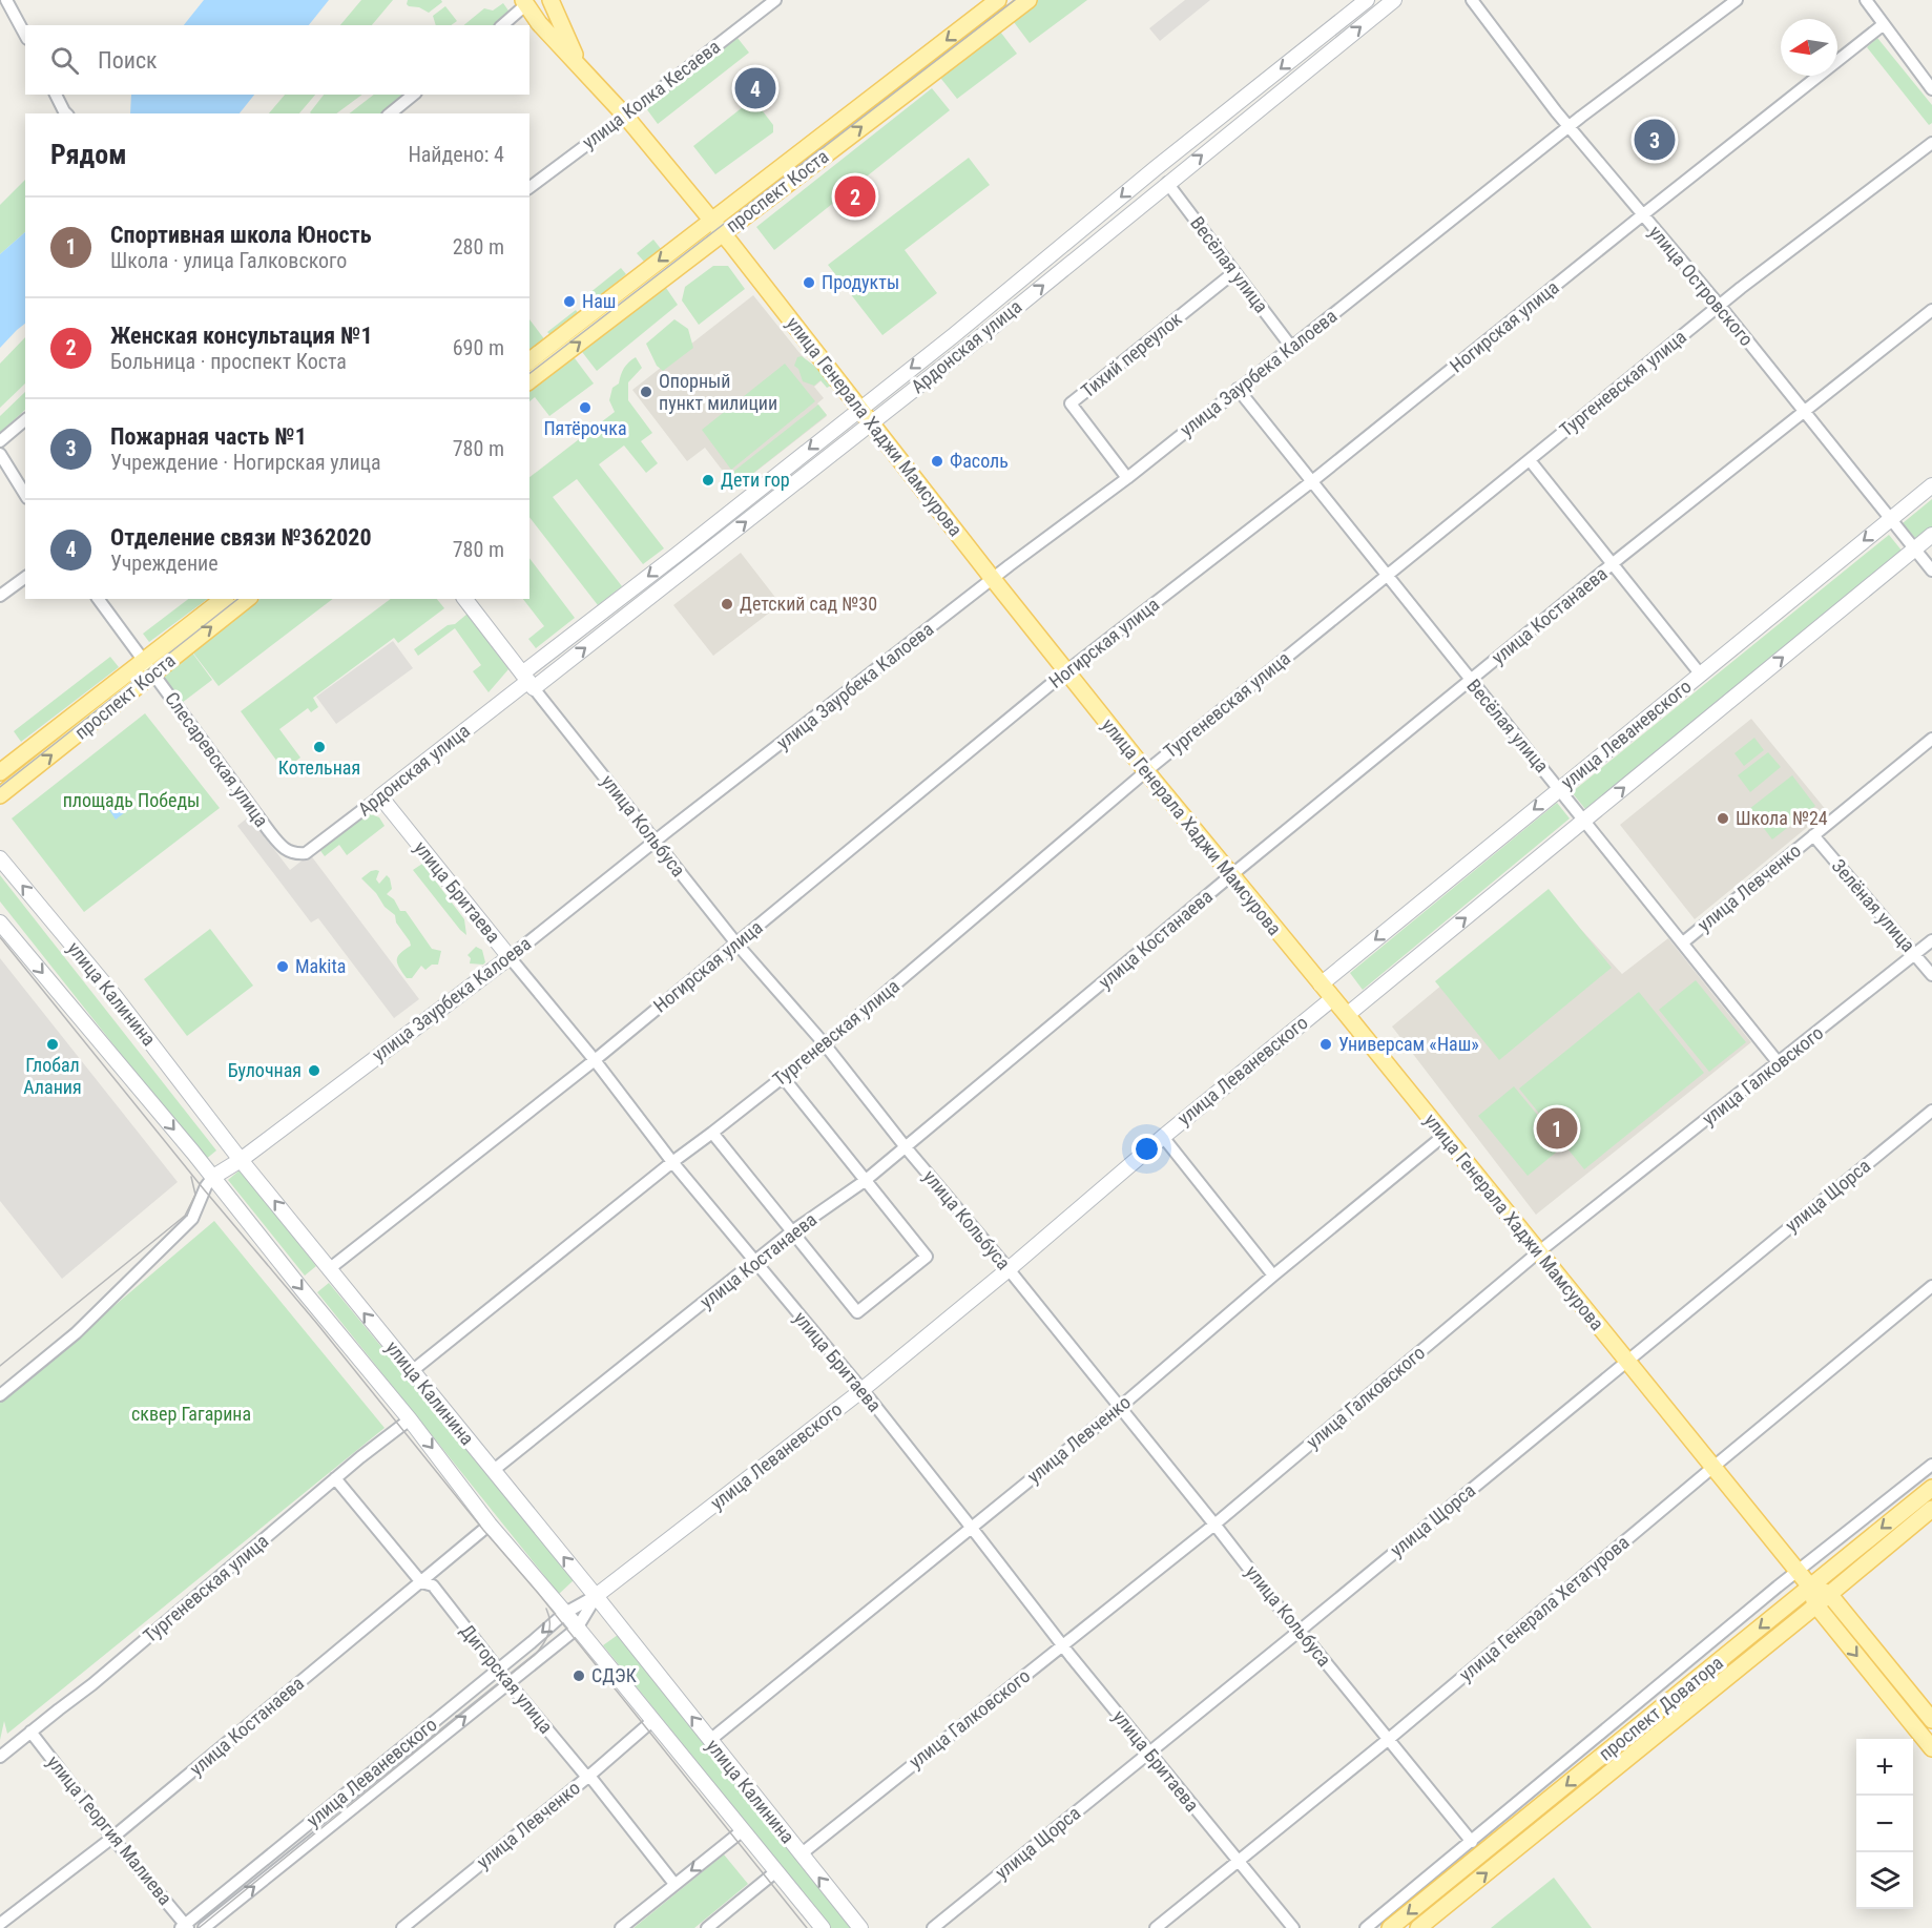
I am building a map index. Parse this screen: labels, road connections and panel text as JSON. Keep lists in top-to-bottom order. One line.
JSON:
{"streets":{"main road":["проспект Коста","улица Генерала Хаджи Мамсурова","проспект Доватора"],"street":["улица Колка Кесаева","Весёлая улица","улица Островского","Ногирская улица","Ардонская улица","Тихий переулок","улица Заурбека Калоева","Тургеневская улица","улица Костанаева","улица Леваневского","Слесаревская улица","улица Кольбуса","улица Левченко","улица Бритаева","Зелёная улица","улица Калинина","улица Галковского","улица Щорса","улица Генерала Хетагурова","Дигорская улица","улица Георгия Малиева"]},"crossings":[["улица Колка Кесаева","улица Генерала Хаджи Мамсурова"],["проспект Коста","улица Генерала Хаджи Мамсурова"],["проспект Коста","Слесаревская улица"],["Весёлая улица","Ногирская улица"],["Весёлая улица","Ардонская улица"],["Весёлая улица","Тихий переулок"],["Весёлая улица","улица Заурбека Калоева"],["Весёлая улица","Тургеневская улица"],["Весёлая улица","улица Костанаева"],["Весёлая улица","улица Леваневского"],["Весёлая улица","улица Левченко"],["Весёлая улица","улица Галковского"],["улица Островского","Ногирская улица"],["улица Островского","улица Заурбека Калоева"],["улица Островского","Тургеневская улица"],["улица Островского","улица Костанаева"],["улица Островского","улица Леваневского"],["Ногирская улица","улица Генерала Хаджи Мамсурова"],["Ногирская улица","улица Кольбуса"],["Ногирская улица","улица Бритаева"],["Ногирская улица","улица Калинина"],["Ардонская улица","улица Генерала Хаджи Мамсурова"],["Ардонская улица","Слесаревская улица"],["Ардонская улица","улица Кольбуса"],["Ардонская улица","улица Бритаева"],["Тихий переулок","улица Заурбека Калоева"],["улица Заурбека Калоева","улица Генерала Хаджи Мамсурова"],["улица Заурбека Калоева","улица Кольбуса"],["улица Заурбека Калоева","улица Бритаева"],["улица Заурбека Калоева","улица Калинина"],["Тургеневская улица","улица Генерала Хаджи Мамсурова"],["Тургеневская улица","улица Кольбуса"],["Тургеневская улица","улица Бритаева"],["Тургеневская улица","улица Калинина"],["Тургеневская улица","Дигорская улица"],["Тургеневская улица","улица Георгия Малиева"],["улица Генерала Хаджи Мамсурова","улица Костанаева"],["улица Генерала Хаджи Мамсурова","улица Леваневского"],["улица Генерала Хаджи Мамсурова","улица Левченко"],["улица Генерала Хаджи Мамсурова","улица Галковского"],["улица Генерала Хаджи Мамсурова","улица Щорса"],["улица Генерала Хаджи Мамсурова","улица Генерала Хетагурова"],["улица Генерала Хаджи Мамсурова","проспект Доватора"],["улица Костанаева","улица Кольбуса"],["улица Костанаева","улица Бритаева"],["улица Костанаева","улица Калинина"],["улица Костанаева","Дигорская улица"],["улица Костанаева","улица Георгия Малиева"],["улица Леваневского","улица Кольбуса"],["улица Леваневского","улица Бритаева"],["улица Леваневского","улица Калинина"],["улица Леваневского","Дигорская улица"],["улица Леваневского","улица Георгия Малиева"],["улица Кольбуса","улица Левченко"],["улица Кольбуса","улица Галковского"],["улица Кольбуса","улица Щорса"],["улица Кольбуса","улица Генерала Хетагурова"],["улица Левченко","улица Бритаева"],["улица Левченко","Зелёная улица"],["улица Левченко","улица Калинина"],["улица Левченко","Дигорская улица"],["улица Бритаева","улица Галковского"],["улица Бритаева","улица Щорса"],["улица Бритаева","улица Генерала Хетагурова"],["Зелёная улица","улица Галковского"],["улица Калинина","улица Галковского"]],"parks":["площадь Победы","сквер Гагарина"],"places":["Продукты","Наш","Опорный пункт милиции","Пятёрочка","Фасоль","Дети гор","Детский сад №30","Котельная","Школа №24","Makita","Глобал Алания","Универсам «Наш»","Булочная","СДЭК"],"north":"left","page":{"search":"Поиск","pins":["4","3","2","1"],"heading":["Рядом","Найдено: 4"],"list":[{"mark":"1","name":"Спортивная школа Юность","note":"Школа · улица Галковского","value":"280 m"},{"mark":"2","name":"Женская консультация №1","note":"Больница · проспект Коста","value":"690 m"},{"mark":"3","name":"Пожарная часть №1","note":"Учреждение · Ногирская улица","value":"780 m"},{"mark":"4","name":"Отделение связи №362020","note":"Учреждение","value":"780 m"}],"map_buttons":["+","−"]}}
